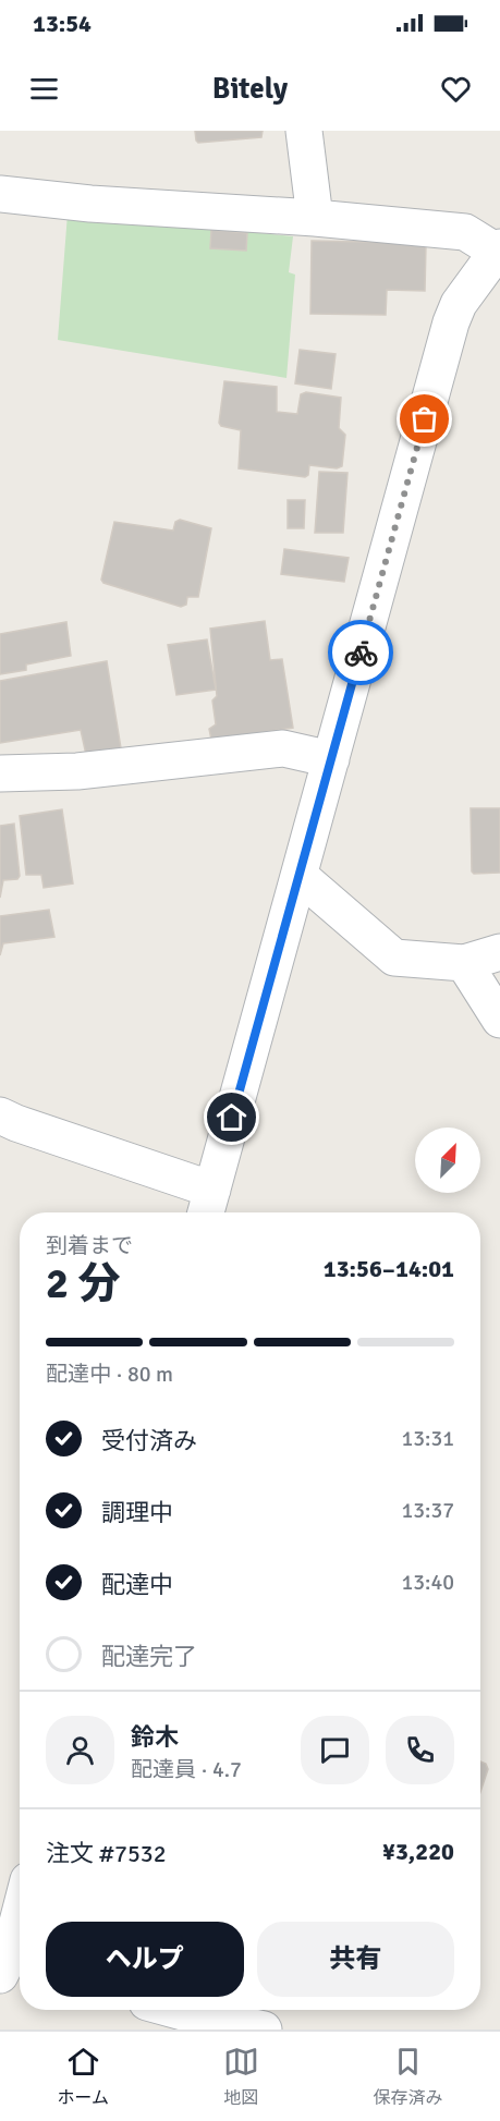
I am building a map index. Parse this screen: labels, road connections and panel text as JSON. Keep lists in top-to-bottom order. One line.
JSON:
{"north":"top right","page":{"status":"13:54","header":"Bitely","heading":["2 分","到着まで","13:56–14:01"],"panel":["鈴木","配達員 · 4.7","注文 #7532","¥3,220"],"bar":"配達中 · 80 m","list":[["受付済み","13:31"],["調理中","13:37"],["配達中","13:40"],"配達完了"],"buttons":["ヘルプ","共有"],"tabs":["ホーム","地図","保存済み"]}}
